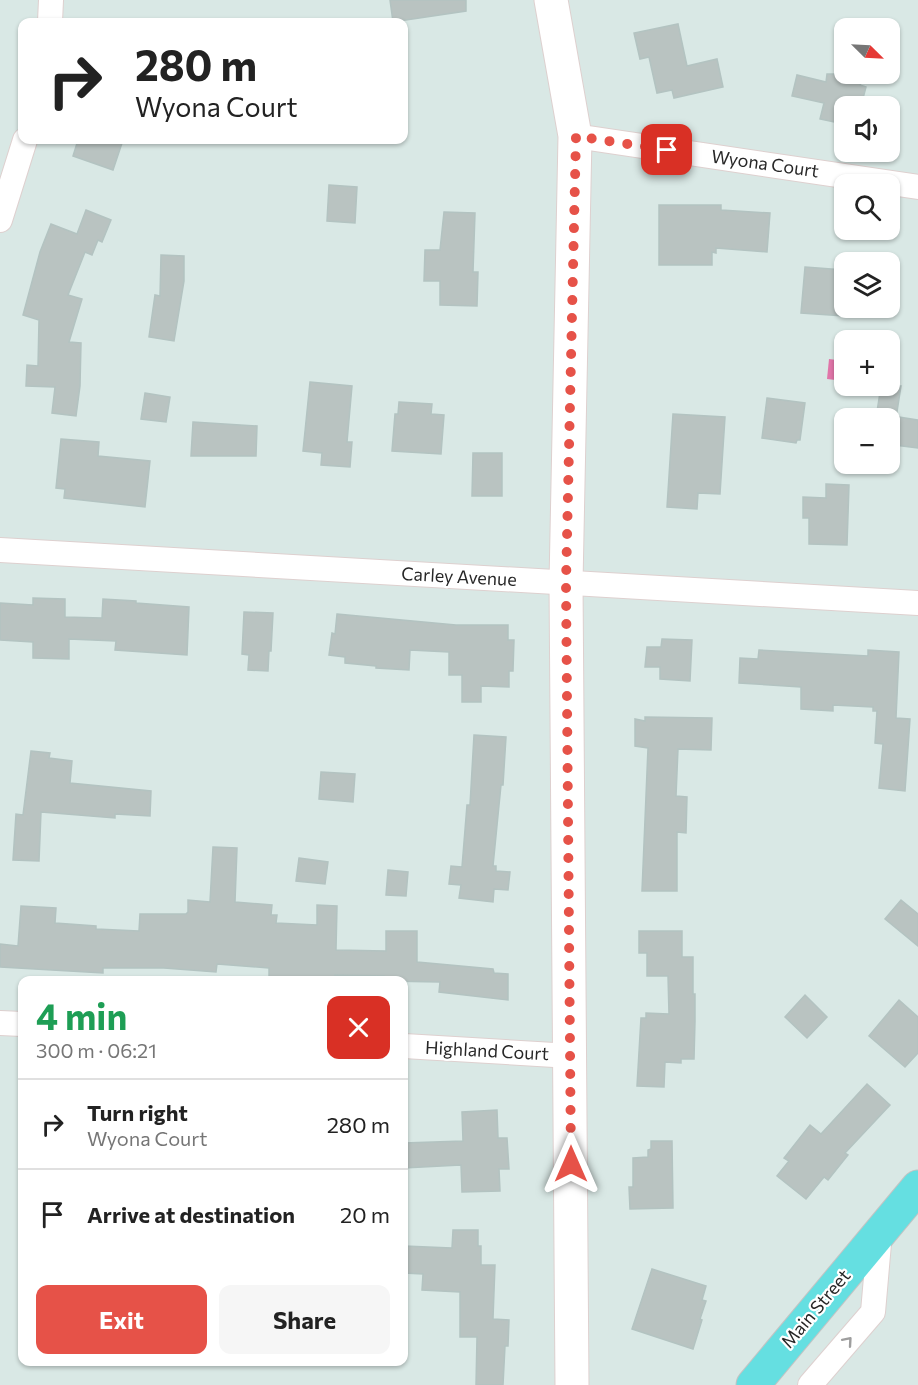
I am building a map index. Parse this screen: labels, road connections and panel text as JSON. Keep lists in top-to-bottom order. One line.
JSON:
{"streets":{"main road":["Main Street"],"street":["Wyona Court","Carley Avenue","Highland Court"]},"north":"bottom right","page":{"map_buttons":["+","−"],"turn":["280 m","Wyona Court"],"heading":["4 min","300 m · 06:21"],"list":[{"name":"Turn right","note":"Wyona Court","value":"280 m"},{"name":"Arrive at destination","value":"20 m"}],"buttons":["Exit","Share"]}}
